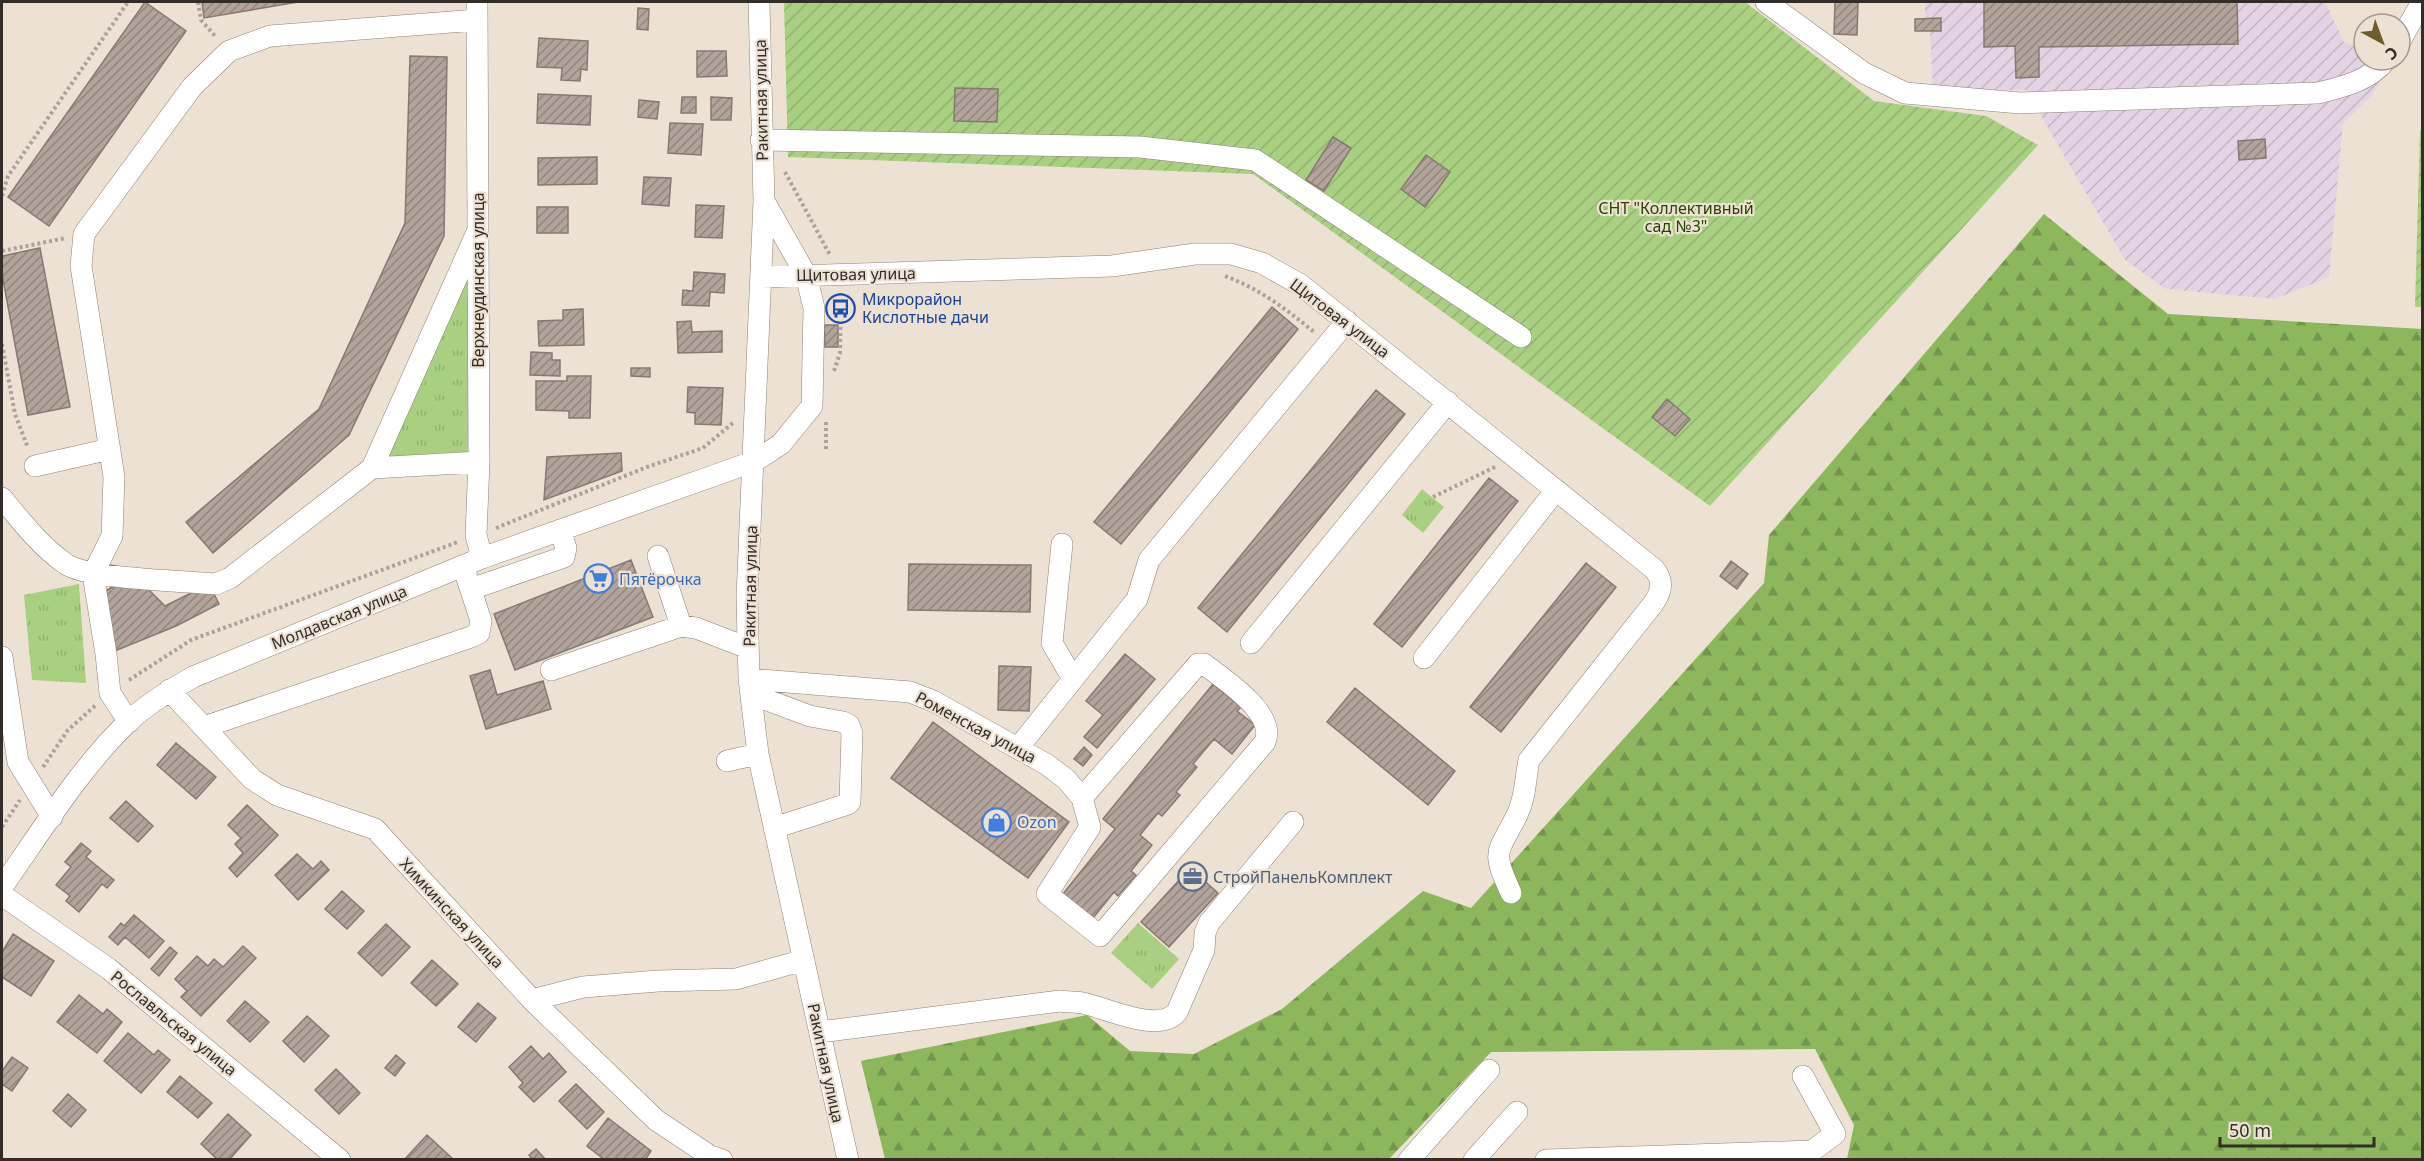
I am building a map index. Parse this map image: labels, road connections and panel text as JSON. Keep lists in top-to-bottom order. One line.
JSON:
{"streets":{"street":["Ракитная улица","Щитовая улица","Верхнеудинская улица","Молдавская улица","Роменская улица","Химкинская улица","Рославльская улица"]},"crossings":[["Ракитная улица","Щитовая улица"],["Ракитная улица","Молдавская улица"],["Ракитная улица","Роменская улица"],["Щитовая улица","Молдавская улица"],["Верхнеудинская улица","Молдавская улица"],["Верхнеудинская улица","Химкинская улица"],["Молдавская улица","Химкинская улица"]],"parks":["СНТ \"Коллективный сад №3\""],"places":{"bus stop":["Микрорайон Кислотные дачи"],"supermarket":["Пятёрочка"],"shop":["Ozon"],"office":["СтройПанельКомплект"]},"scale_bar":"50 m","north":"bottom right"}
